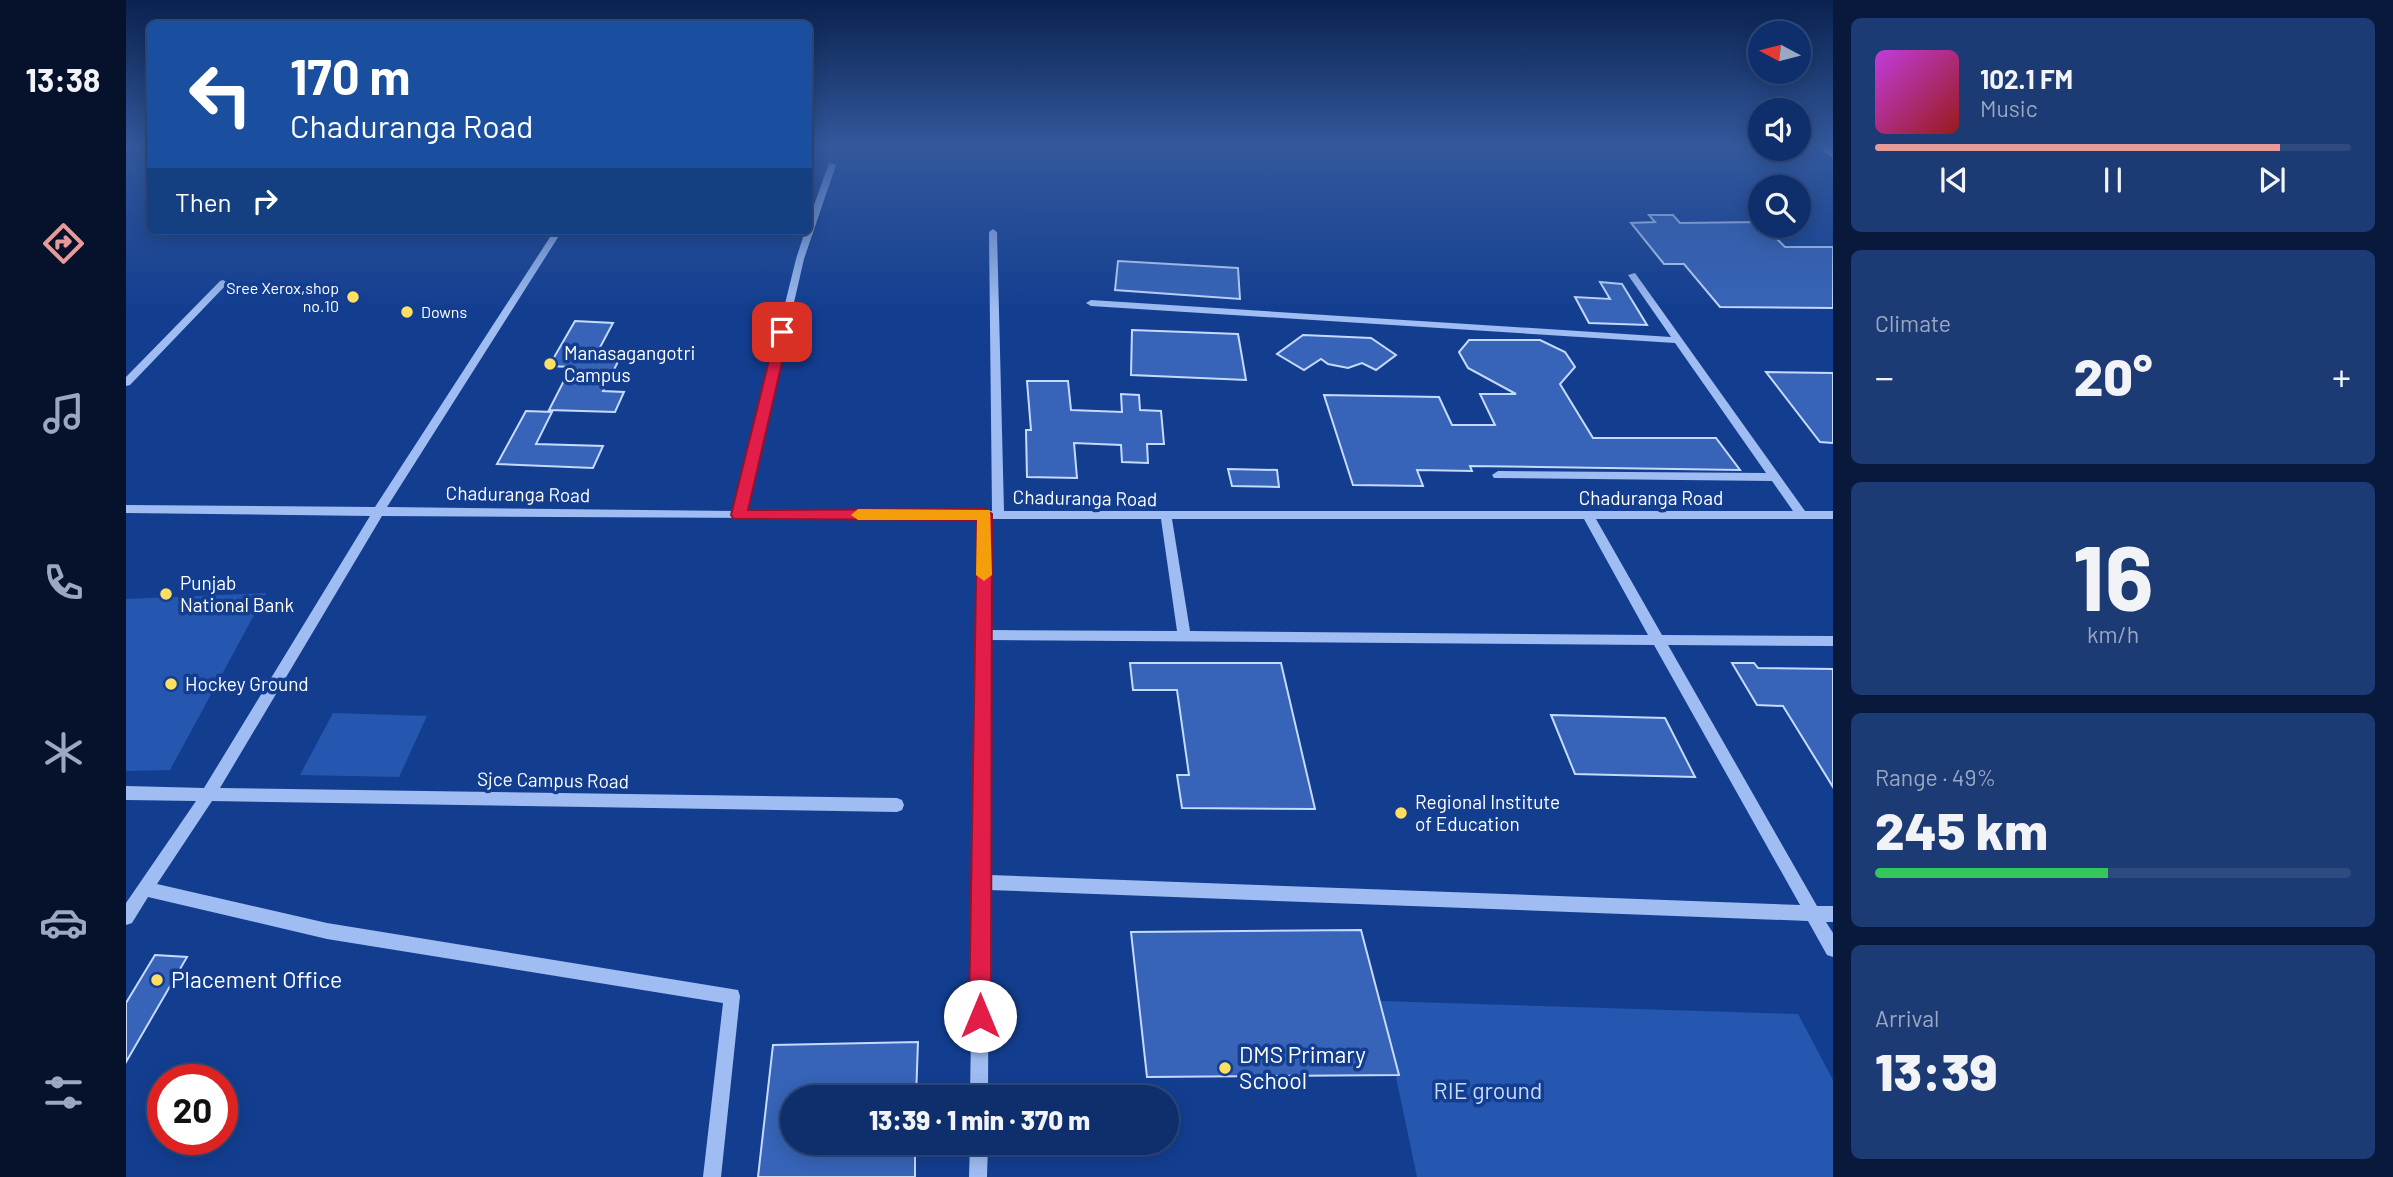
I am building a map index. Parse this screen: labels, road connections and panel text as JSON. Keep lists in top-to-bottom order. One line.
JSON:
{"streets":{"street":["Chaduranga Road","Sjce Campus Road"]},"parks":["RIE ground"],"places":["Sree Xerox,shop no.10","Downs","Manasagangotri Campus","Punjab National Bank","Hockey Ground","Regional Institute of Education","Placement Office","DMS Primary School"],"north":"left","page":{"tabs":"13:38","turn":["170 m","Chaduranga Road"],"song":["102.1 FM","Music"],"then":"Then","tile":["Climate",["16","km/h"],["Range · 49%","245 km"],["Arrival","13:39"]],"heat":["−","20°","+"],"limit":"20","trip":"13:39 · 1 min · 370 m"}}
